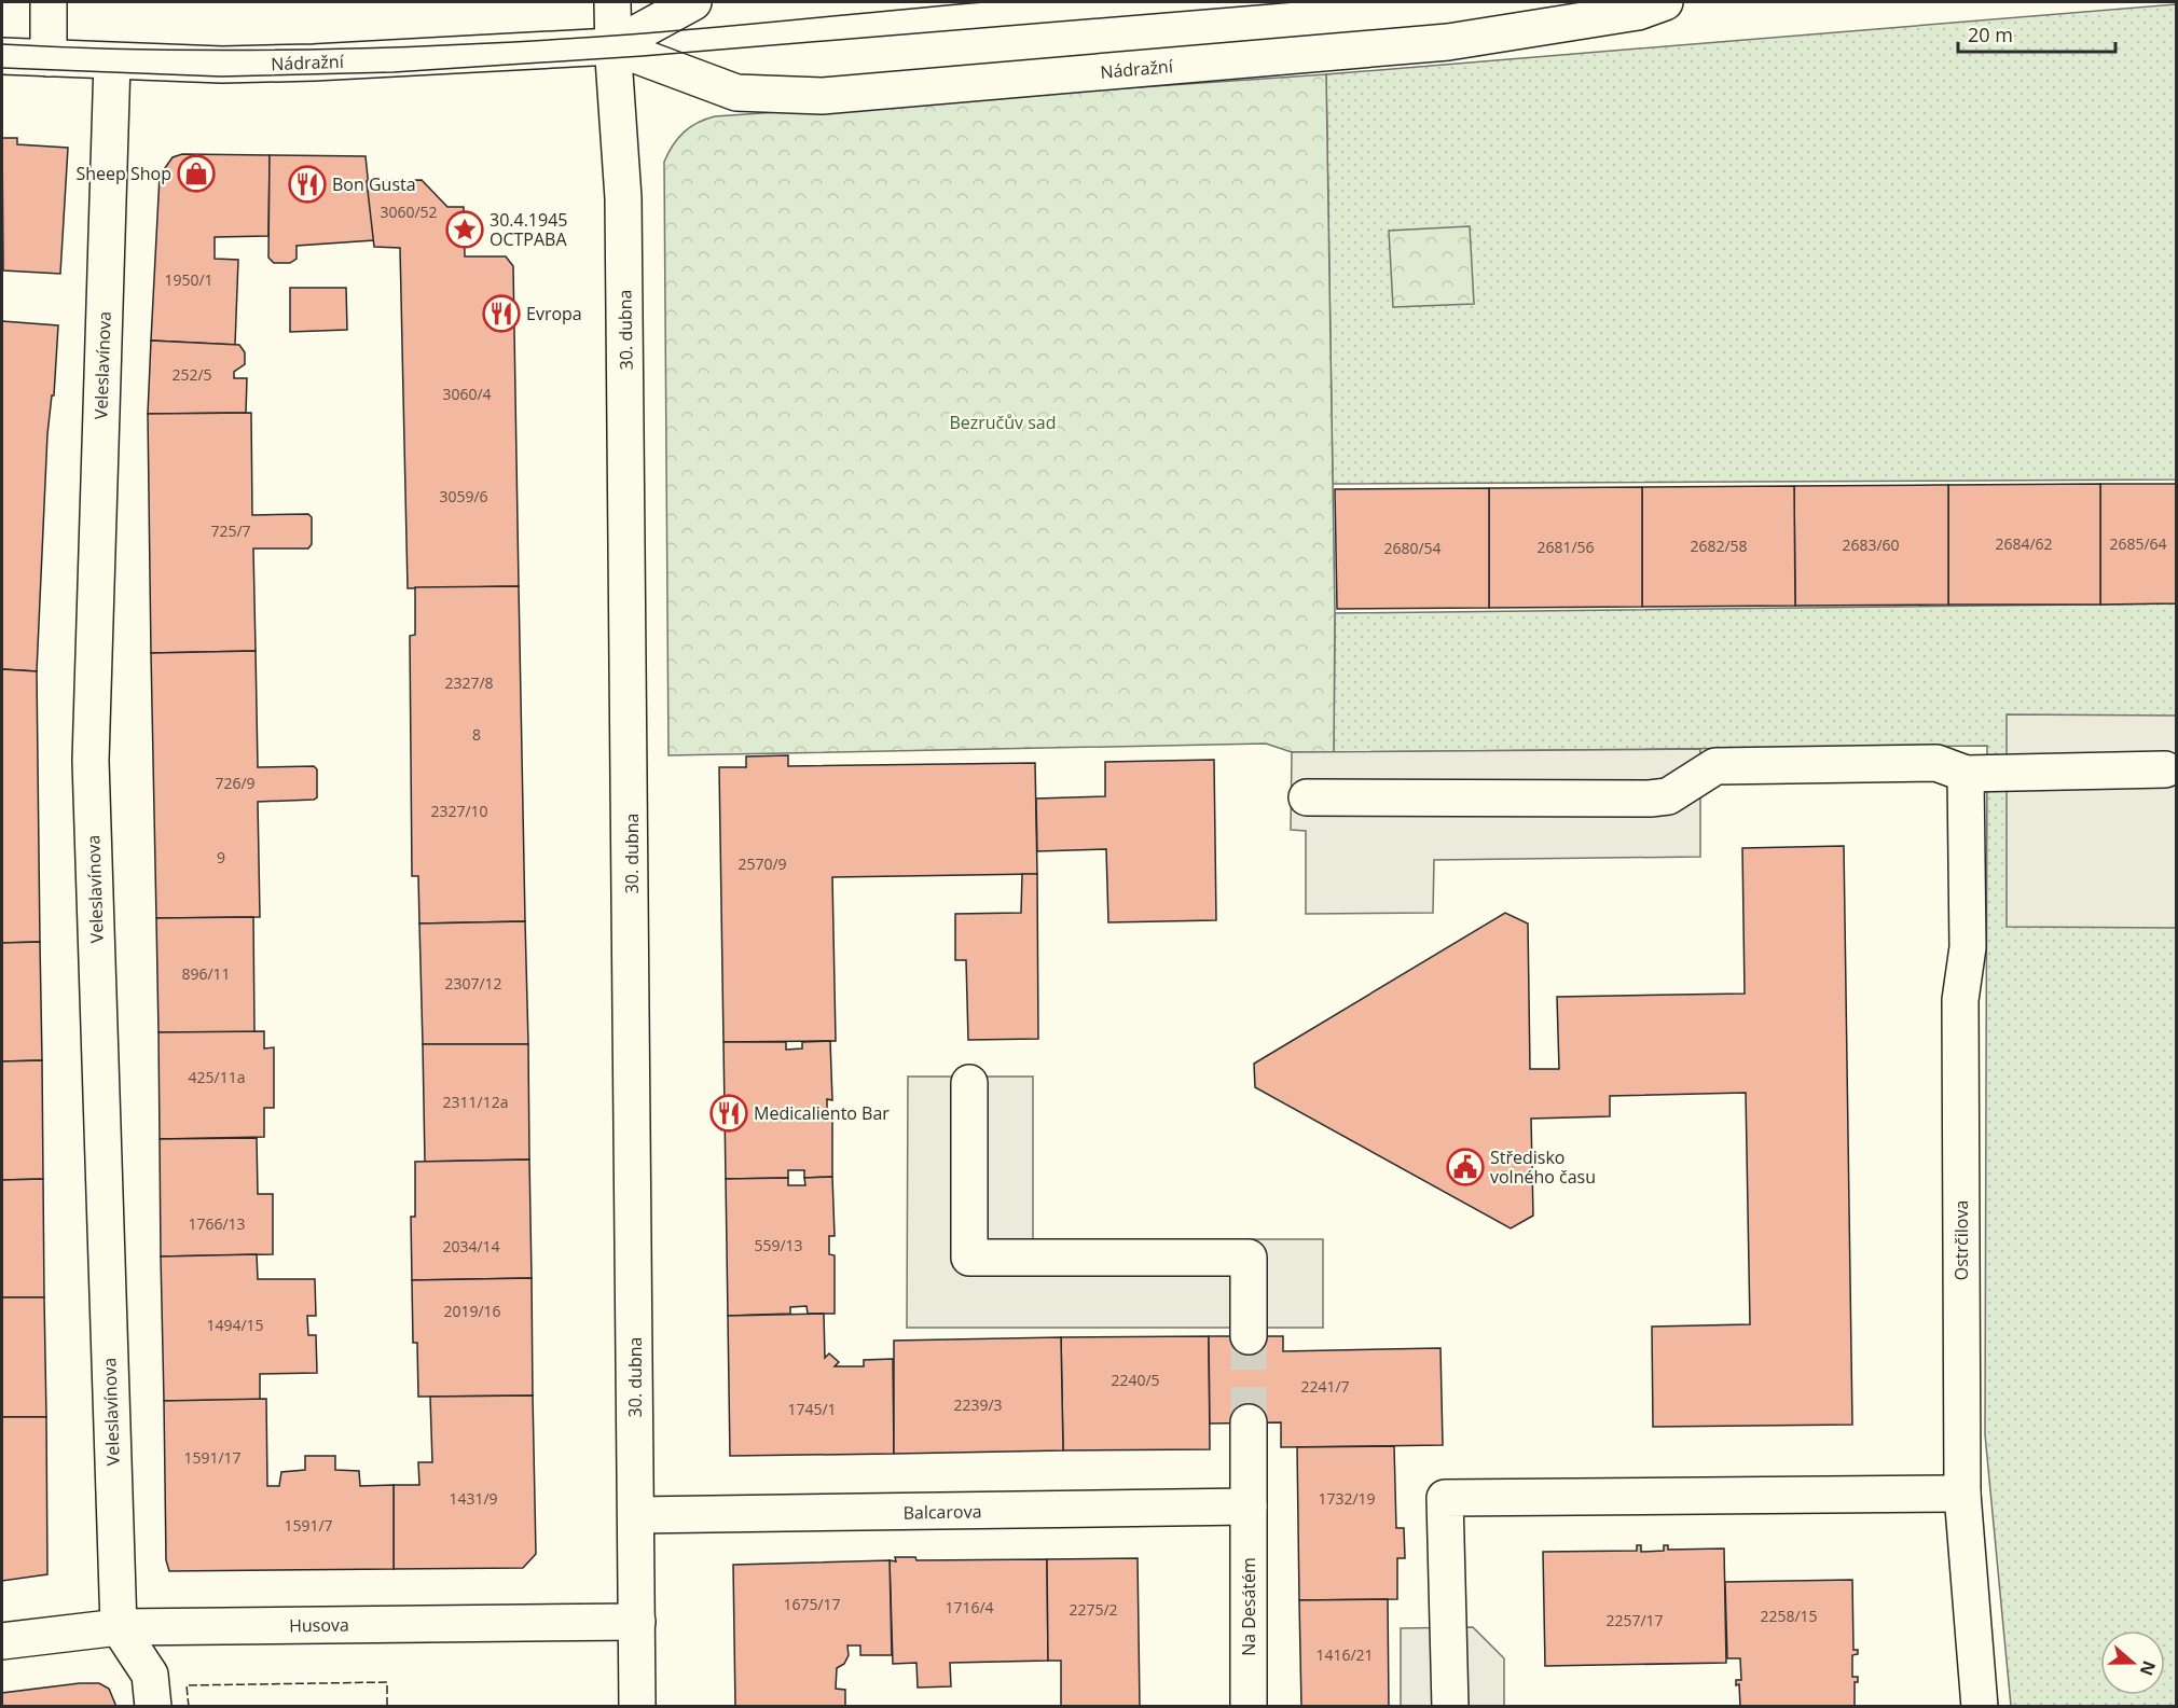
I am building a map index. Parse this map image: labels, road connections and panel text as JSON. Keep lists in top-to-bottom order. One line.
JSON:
{"streets":{"street":["Nádražní","30. dubna","Veleslavínova","Ostrčilova","Balcarova","Na Desátém","Husova"]},"crossings":[["Nádražní","30. dubna"],["Nádražní","Veleslavínova"],["30. dubna","Balcarova"],["30. dubna","Husova"],["Veleslavínova","Husova"],["Balcarova","Na Desátém"]],"parks":["Bezručův sad"],"places":{"shop":["Sheep Shop"],"restaurant":["Bon Gusta","Evropa","Medicaliento Bar"],"place":["30.4.1945 ОСТРАВА"],"public building":["Středisko volného času"]},"house_numbers":["3060/52","1950/1","252/5","3060/4","3059/6","725/7","2684/62","2685/64","2683/60","2682/58","2681/56","2680/54","2327/8","8","726/9","2327/10","9","2570/9","896/11","2307/12","425/11a","2311/12a","1766/13","559/13","2034/14","2019/16","1494/15","2240/5","2241/7","2239/3","1745/1","1591/17","1431/9","1732/19","1591/7","1675/17","1716/4","2275/2","2258/15","2257/17","1416/21"],"scale_bar":"20 m","north":"right"}
